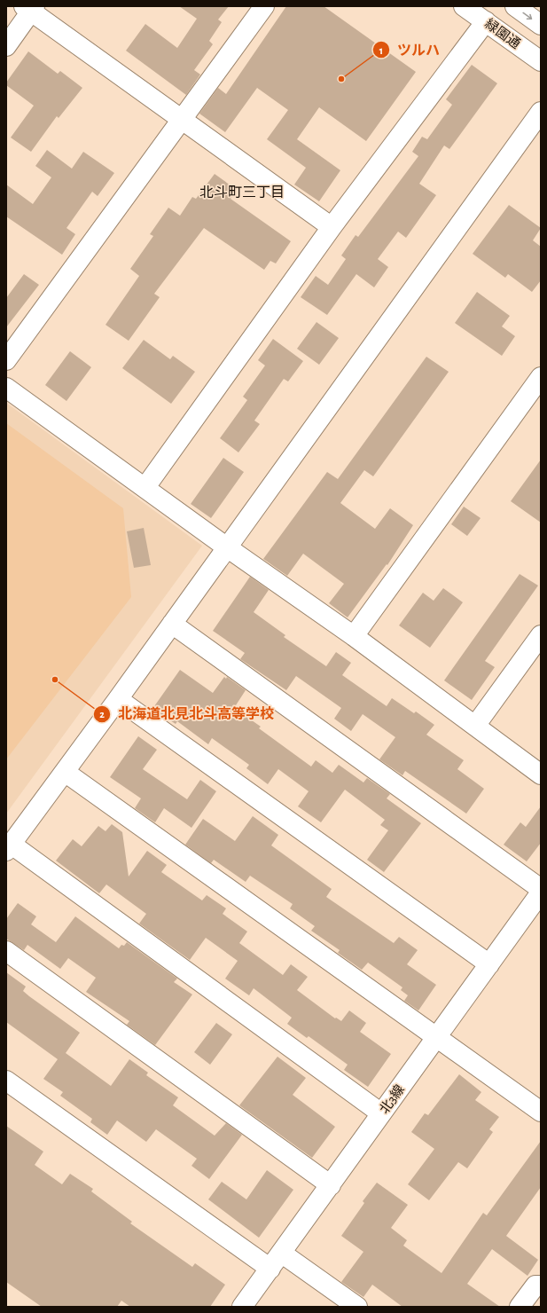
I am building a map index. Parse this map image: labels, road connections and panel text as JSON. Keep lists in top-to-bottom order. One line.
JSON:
{"streets":{"street":["緑園通","北3線"]},"districts":["北斗町三丁目"],"places":["ツルハ","北海道北見北斗高等学校"]}
